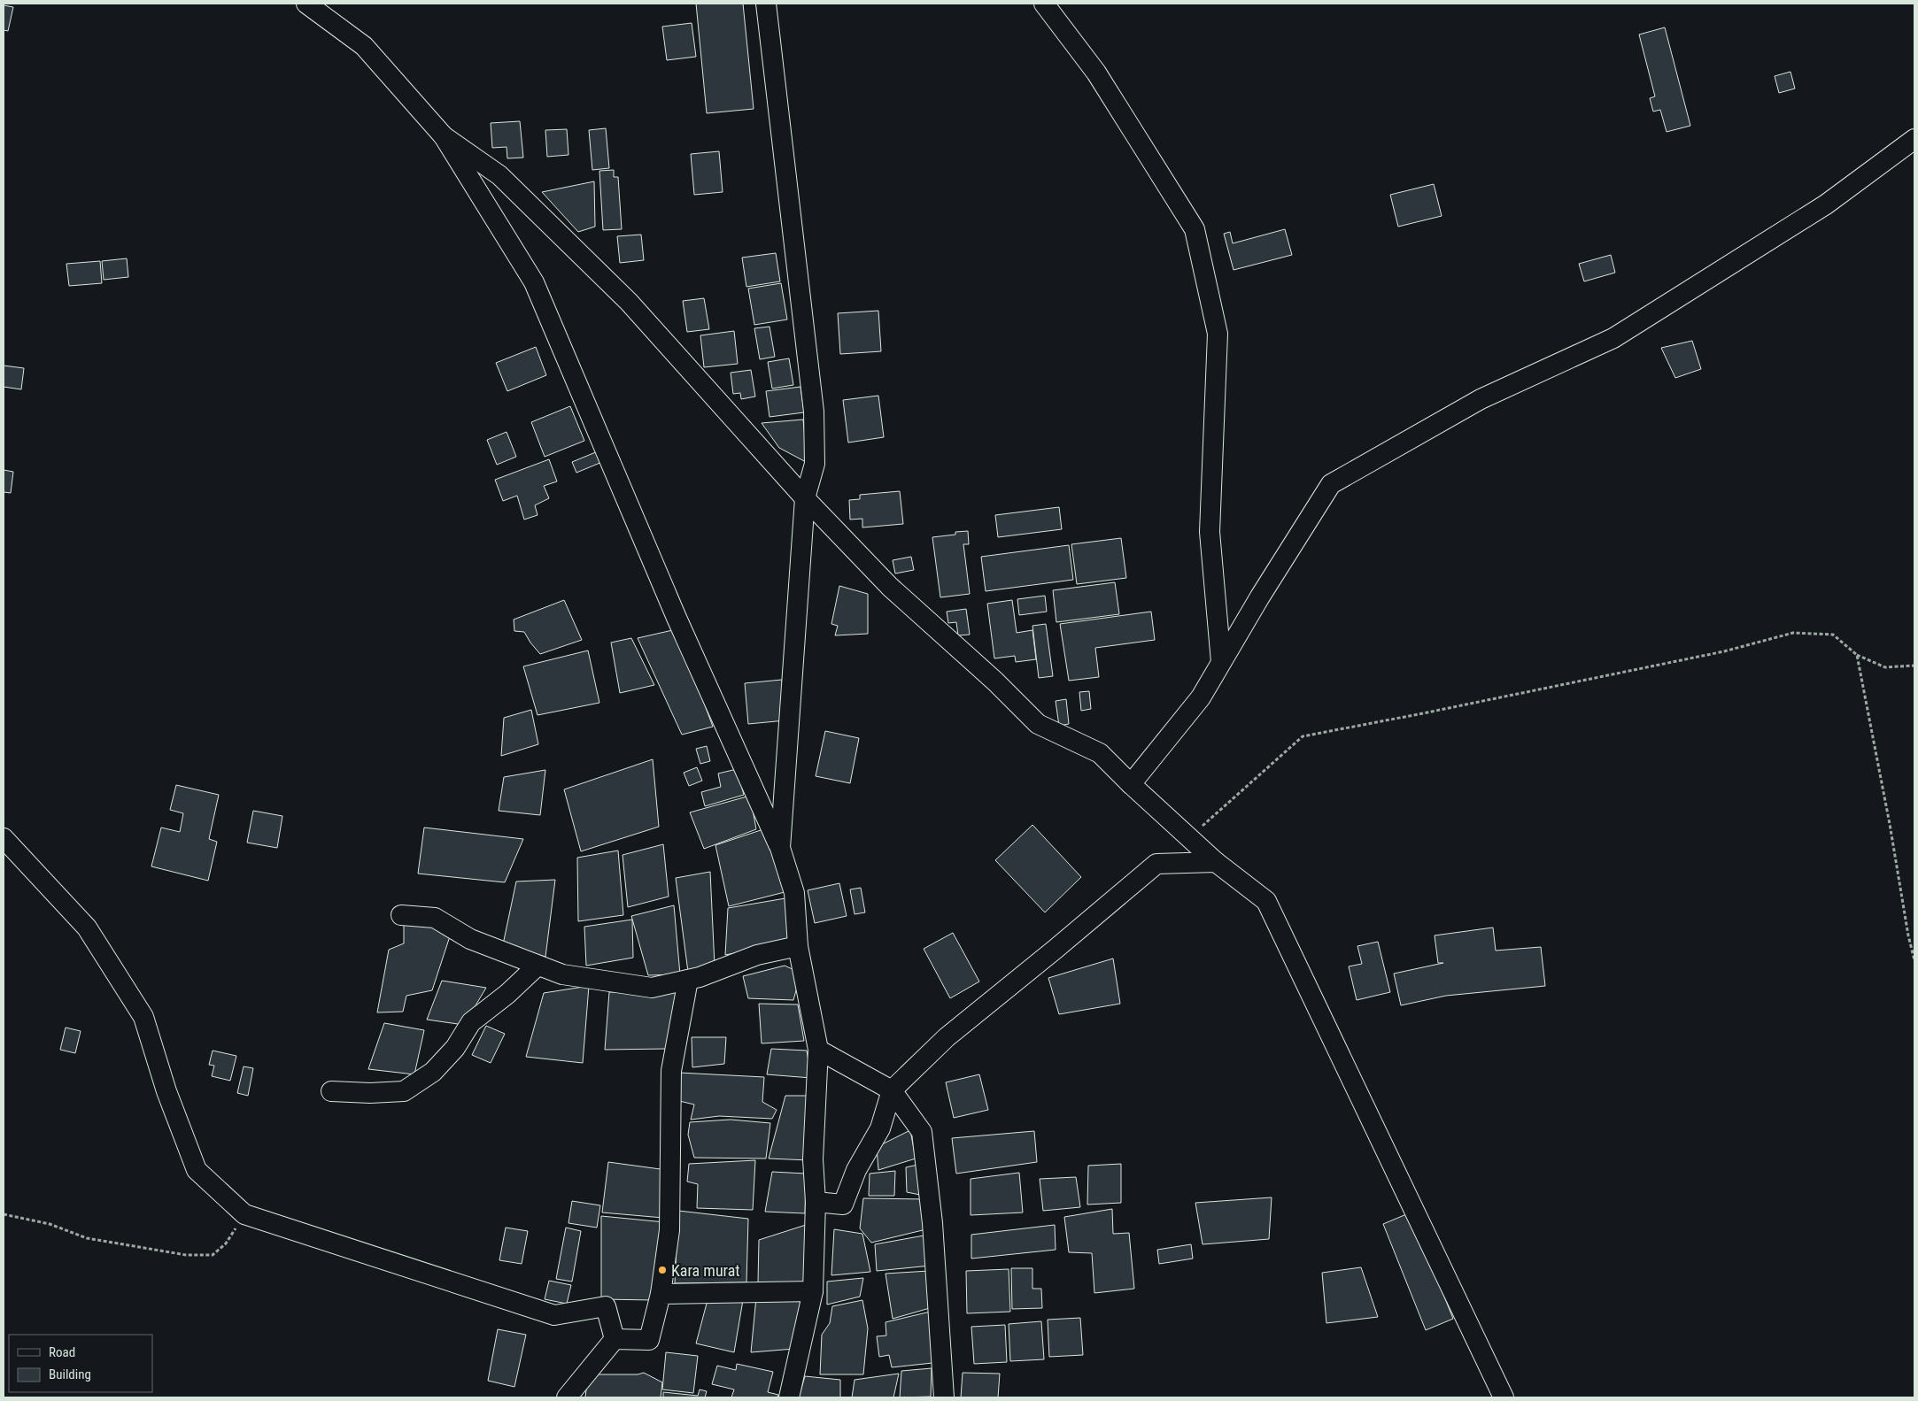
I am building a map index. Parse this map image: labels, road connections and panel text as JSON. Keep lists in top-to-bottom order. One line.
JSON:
{"places":["Kara murat"],"legend":["Road","Building"]}
